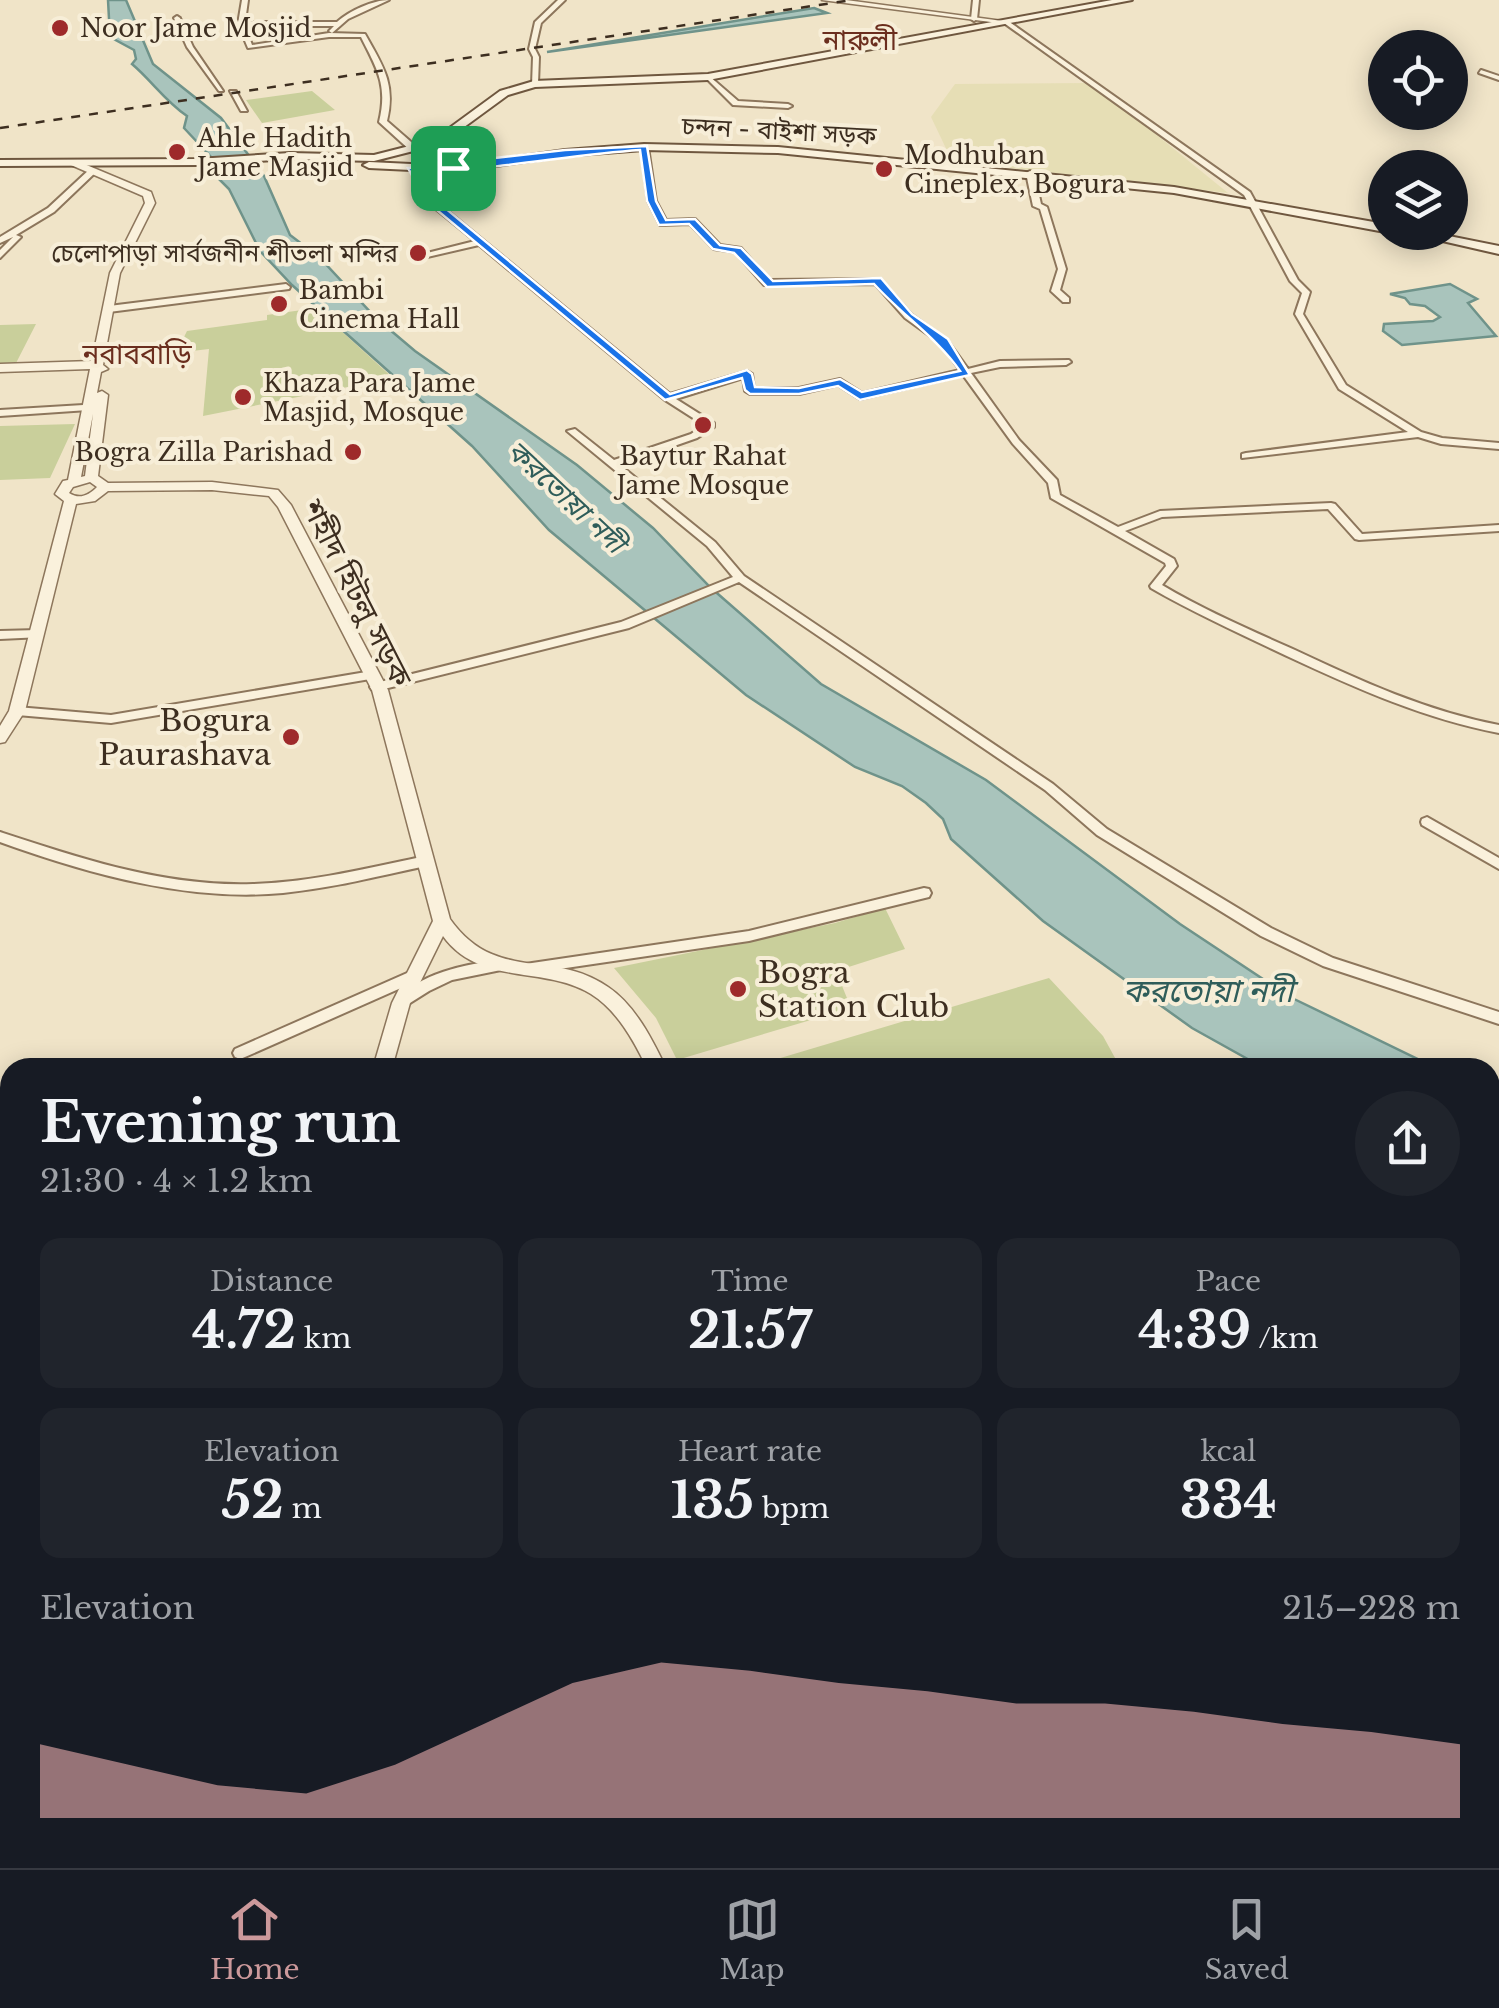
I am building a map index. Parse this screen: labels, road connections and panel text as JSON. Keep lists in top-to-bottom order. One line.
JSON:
{"streets":{"main road":["চন্দন - বাইশা সড়ক"],"street":["শহীদ হিটলু সড়ক"]},"districts":["নারুলী","নবাববাড়ি"],"water":["করতোয়া নদী"],"places":["Noor Jame Mosjid","Ahle Hadith Jame Masjid","Modhuban Cineplex, Bogura","চেলোপাড়া সার্বজনীন শীতলা মন্দির","Bambi Cinema Hall","Khaza Para Jame Masjid, Mosque","Baytur Rahat Jame Mosque","Bogra Zilla Parishad","Bogura Paurashava","Bogra Station Club"],"page":{"heading":["Evening run","21:30 · 4 × 1.2 km"],"stats":[["Distance","4.72 km"],["Time","21:57"],["Pace","4:39 /km"],["Elevation","52 m"],["Heart rate","135 bpm"],["kcal","334"]],"chart":["Elevation","215–228 m"],"tabs":["Home","Map","Saved"]}}
